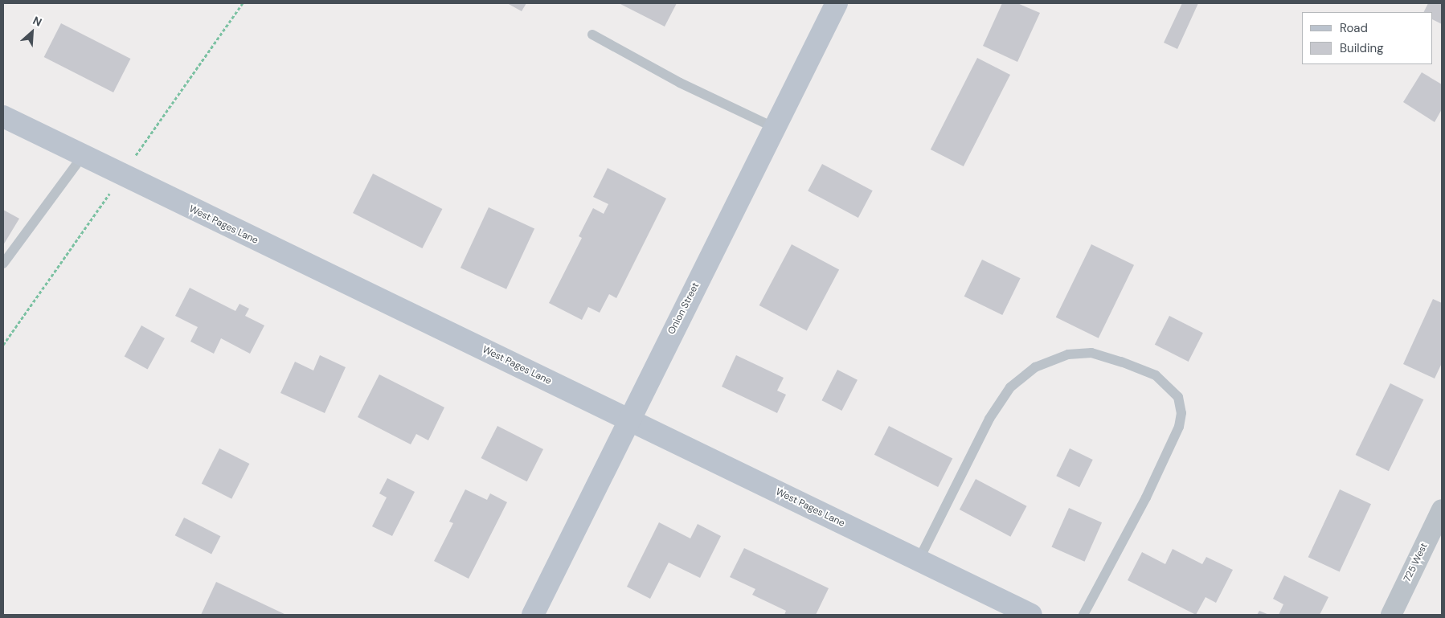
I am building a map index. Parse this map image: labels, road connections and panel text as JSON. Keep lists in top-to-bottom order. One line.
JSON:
{"streets":{"street":["West Pages Lane","Onion Street","725 West"]},"crossings":[["West Pages Lane","Onion Street"]],"legend":["Road","Building"],"north":"top right"}
